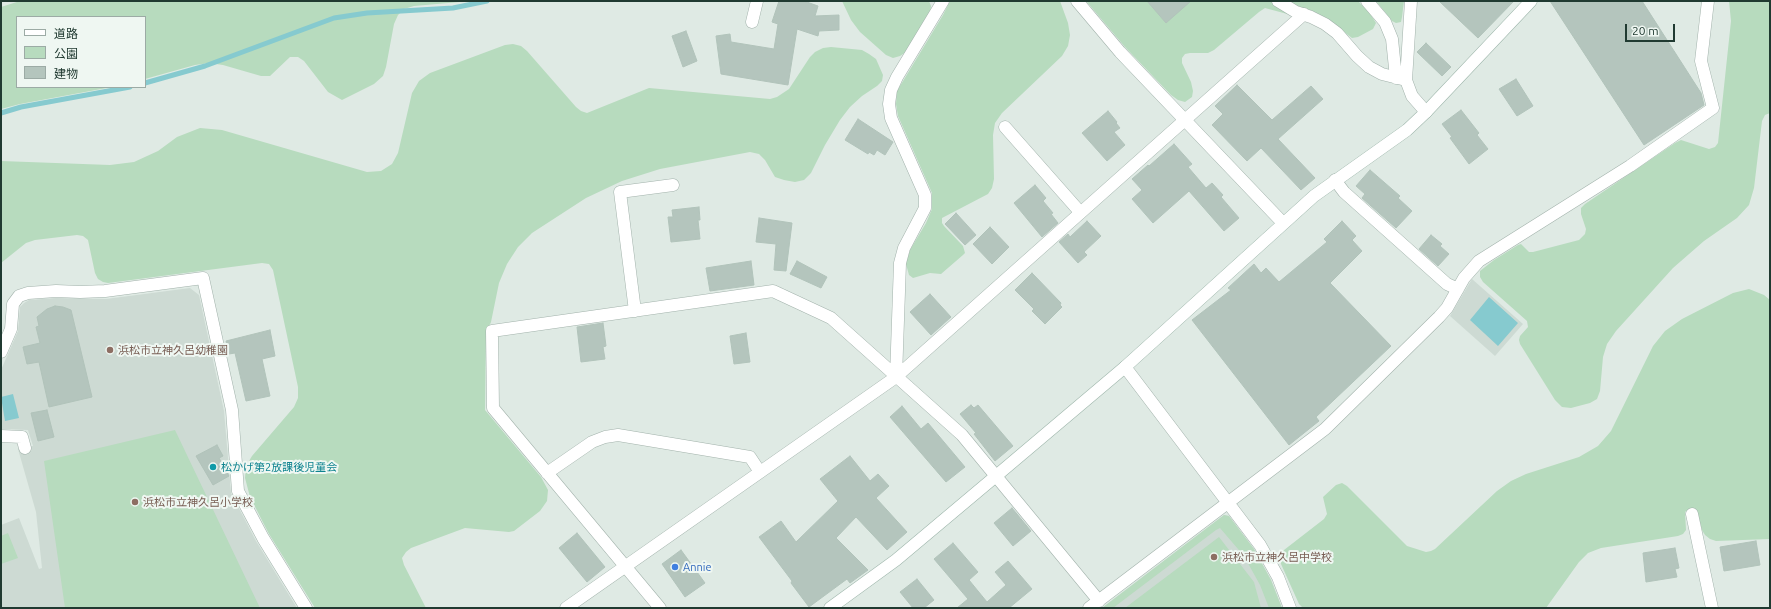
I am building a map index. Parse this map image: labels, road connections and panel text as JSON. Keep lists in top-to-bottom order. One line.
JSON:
{"places":["浜松市立神久呂幼稚園","松かげ第2放課後児童会","浜松市立神久呂小学校","浜松市立神久呂中学校","Annie"],"legend":["道路","公園","建物"],"scale_bar":"20 m"}
